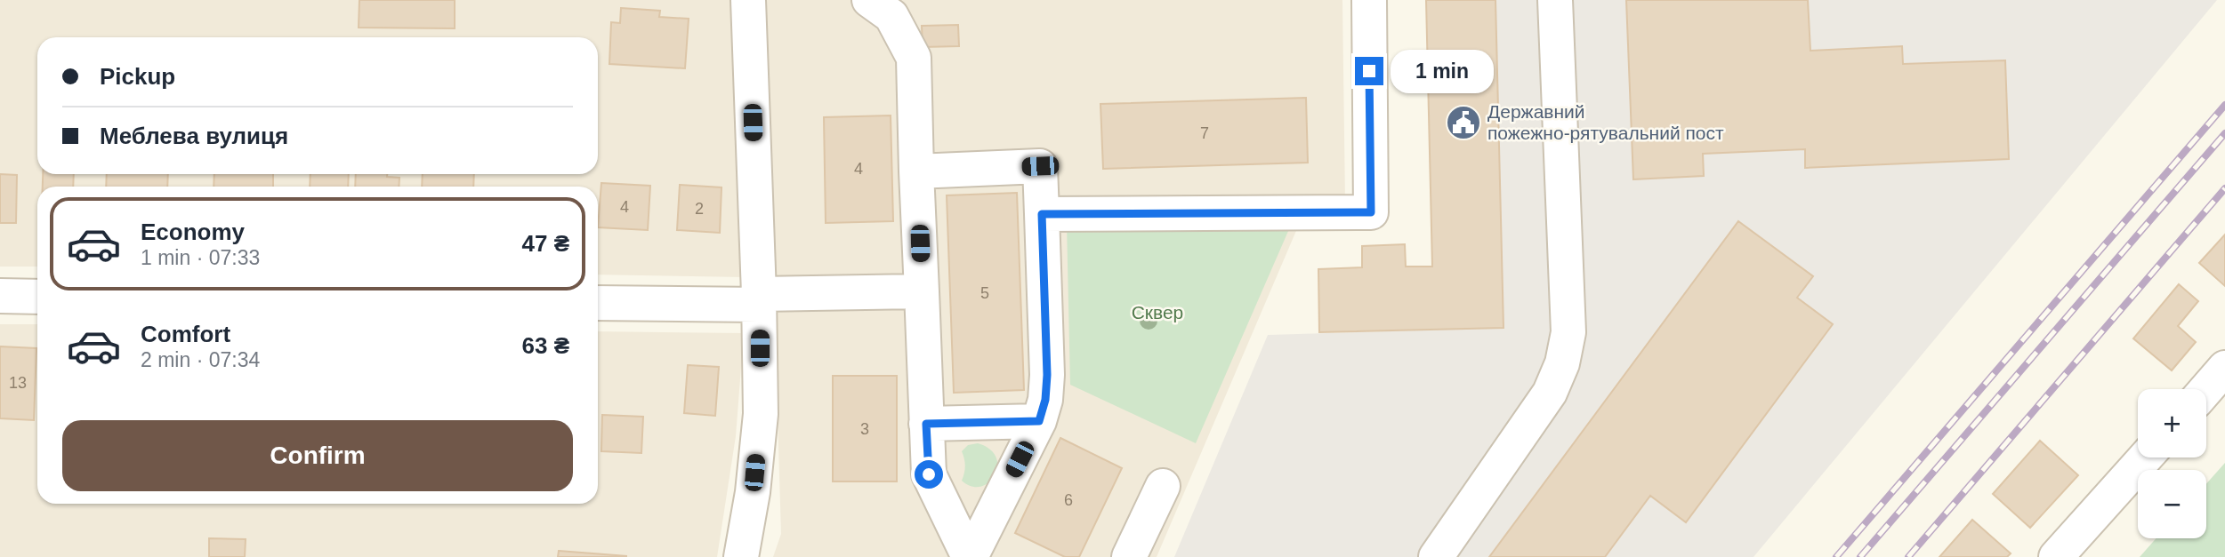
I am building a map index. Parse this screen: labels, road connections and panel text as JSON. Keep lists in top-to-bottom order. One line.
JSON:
{"parks":["Сквер"],"places":{"public building":["Державний пожежно-рятувальний пост"]},"house_numbers":["7","4","4","2","5","13","3","6"],"page":{"banner":["Pickup","Меблева вулиця"],"bubble":"1 min","list":[{"name":"Economy","note":"1 min · 07:33","value":"47 ₴"},{"name":"Comfort","note":"2 min · 07:34","value":"63 ₴"}],"map_buttons":["+","−"],"buttons":"Confirm"}}
